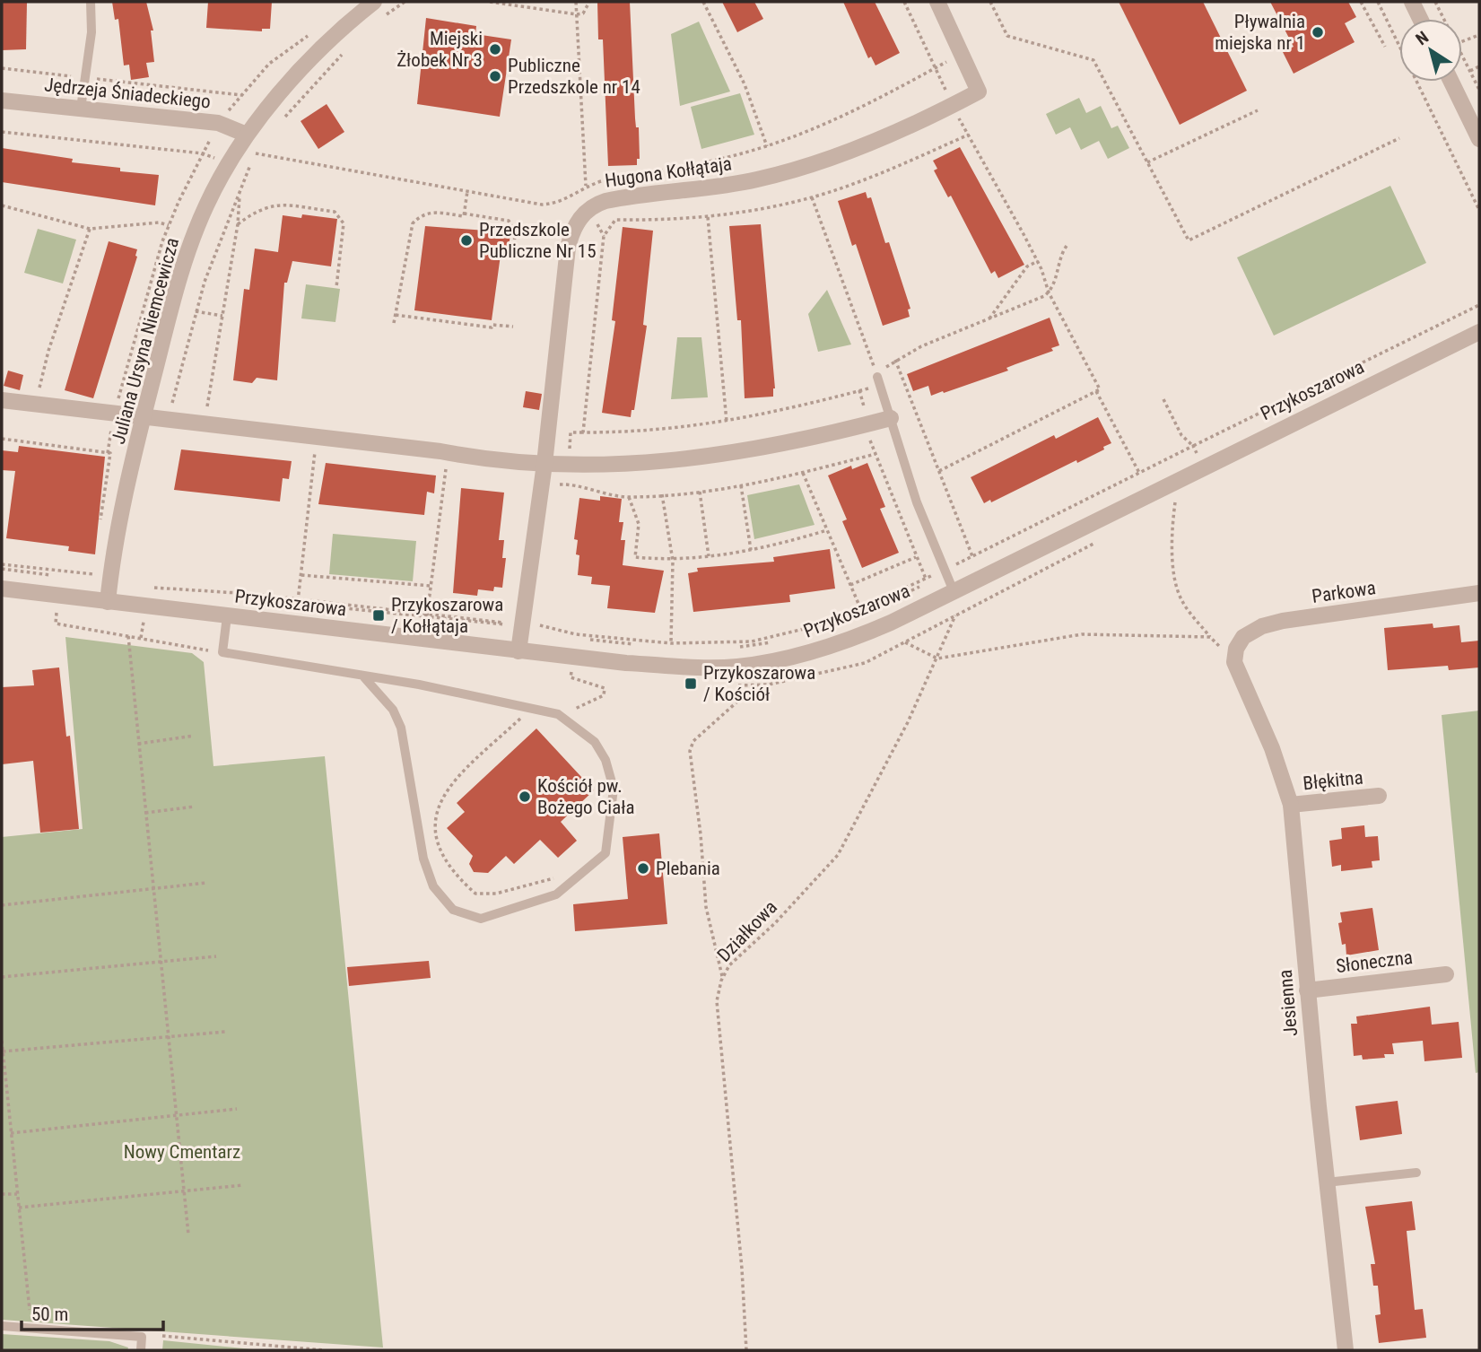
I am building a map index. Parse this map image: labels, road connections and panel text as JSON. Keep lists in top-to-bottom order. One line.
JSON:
{"streets":{"street":["Jędrzeja Śniadeckiego","Hugona Kołłątaja","Juliana Ursyna Niemcewicza","Przykoszarowa","Parkowa","Błękitna","Słoneczna","Jesienna"],"path":["Działkowa"]},"crossings":[["Jędrzeja Śniadeckiego","Juliana Ursyna Niemcewicza"],["Hugona Kołłątaja","Przykoszarowa"],["Juliana Ursyna Niemcewicza","Przykoszarowa"],["Parkowa","Jesienna"],["Błękitna","Jesienna"],["Słoneczna","Jesienna"]],"parks":["Nowy Cmentarz"],"places":{"other":["Pływalnia miejska nr 1","Miejski Żłobek Nr 3","Publiczne Przedszkole nr 14","Przedszkole Publiczne Nr 15","Kościół pw. Bożego Ciała","Plebania"],"transit":["Przykoszarowa / Kołłątaja","Przykoszarowa / Kościół"]},"scale_bar":"50 m","north":"top left"}
